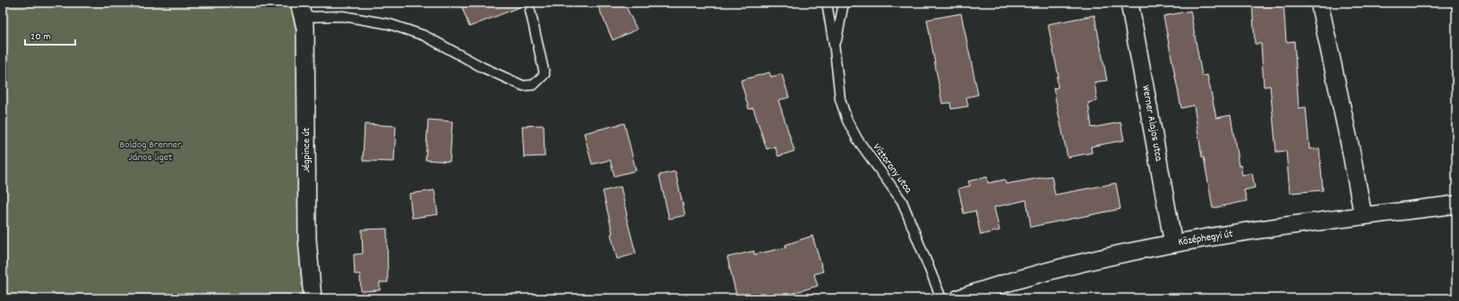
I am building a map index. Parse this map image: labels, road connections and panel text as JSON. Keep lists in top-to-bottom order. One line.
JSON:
{"streets":{"street":["Werner Alajos utca","Jégpince út","Középhegyi út"],"lane":["Víztorony utca"]},"crossings":[["Werner Alajos utca","Középhegyi út"]],"parks":["Boldog Brenner János liget"],"scale_bar":"20 m"}
